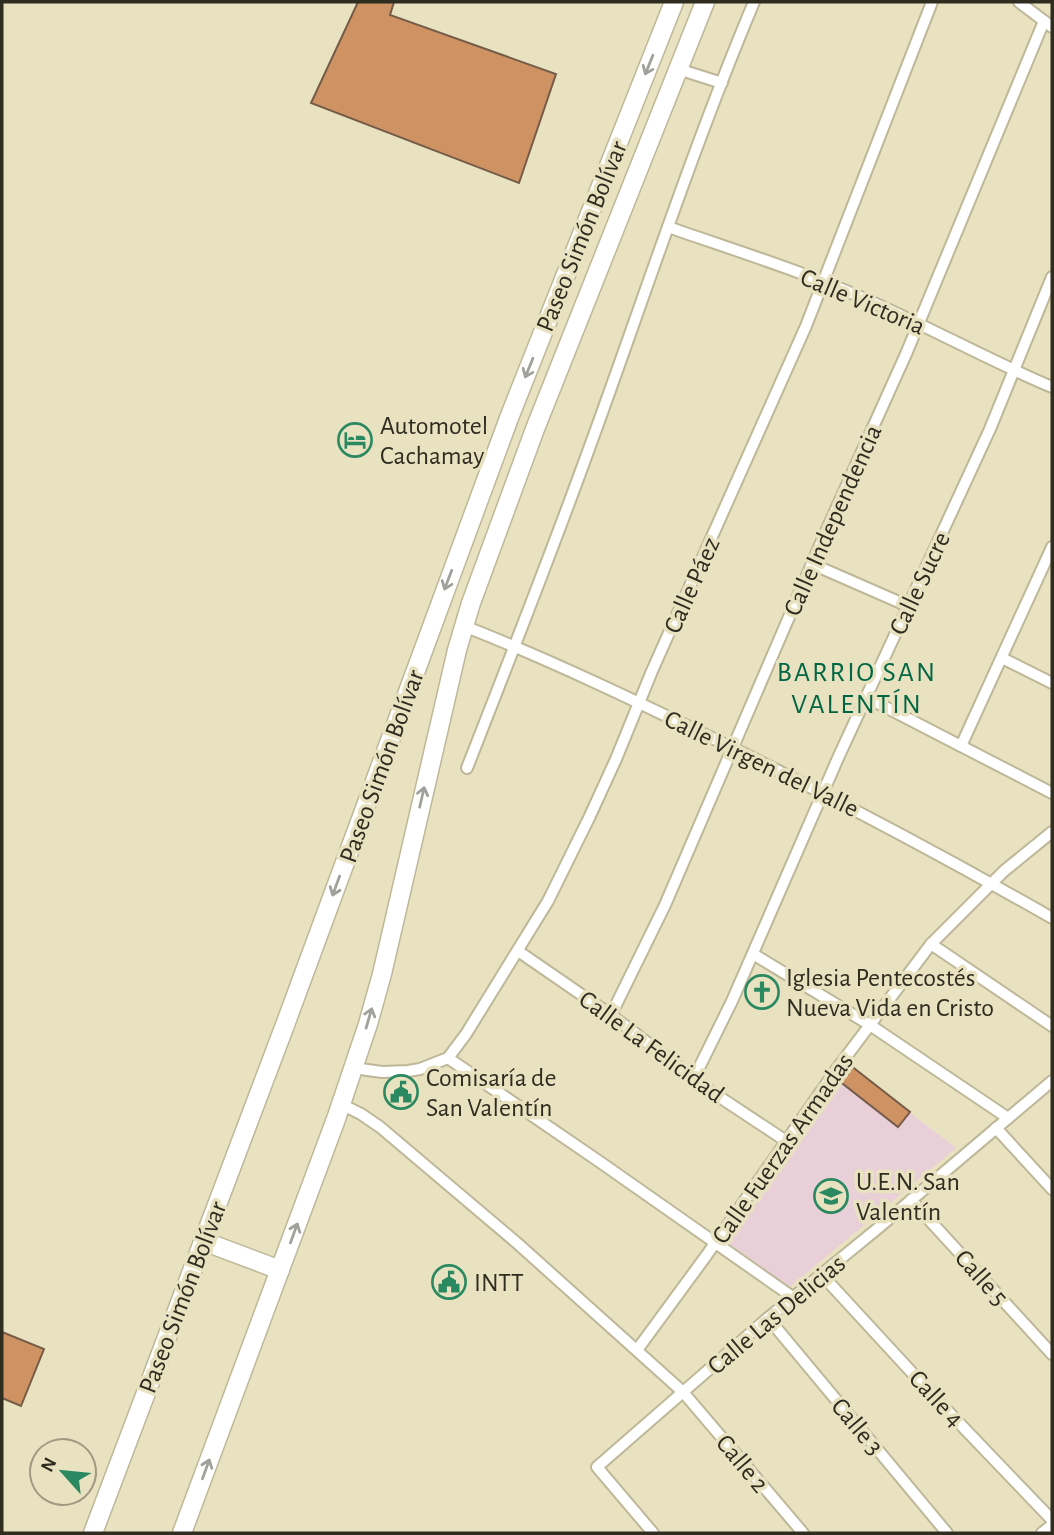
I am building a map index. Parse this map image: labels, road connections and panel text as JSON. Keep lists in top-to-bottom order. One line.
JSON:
{"streets":{"main road":["Paseo Simón Bolívar"],"street":["Calle Victoria","Calle Independencia","Calle Sucre","Calle Páez","Calle Virgen del Valle","Calle La Felicidad","Calle Fuerzas Armadas","Calle 5","Calle Las Delicias","Calle 4","Calle 3","Calle 2"]},"crossings":[["Paseo Simón Bolívar","Calle Virgen del Valle"],["Paseo Simón Bolívar","Calle 2"],["Calle Victoria","Calle Independencia"],["Calle Victoria","Calle Sucre"],["Calle Victoria","Calle Páez"],["Calle Independencia","Calle Virgen del Valle"],["Calle Independencia","Calle La Felicidad"],["Calle Sucre","Calle Virgen del Valle"],["Calle Sucre","Calle La Felicidad"],["Calle Páez","Calle Virgen del Valle"],["Calle Páez","Calle La Felicidad"],["Calle Virgen del Valle","Calle Fuerzas Armadas"],["Calle La Felicidad","Calle Fuerzas Armadas"],["Calle Fuerzas Armadas","Calle 2"],["Calle 5","Calle Las Delicias"],["Calle Las Delicias","Calle 4"],["Calle Las Delicias","Calle 3"],["Calle Las Delicias","Calle 2"]],"districts":["BARRIO SAN VALENTÍN"],"places":{"hotel":["Automotel Cachamay"],"church":["Iglesia Pentecostés Nueva Vida en Cristo"],"public building":["Comisaría de San Valentín","INTT"],"school or university":["U.E.N. San Valentín"]},"north":"top left"}
